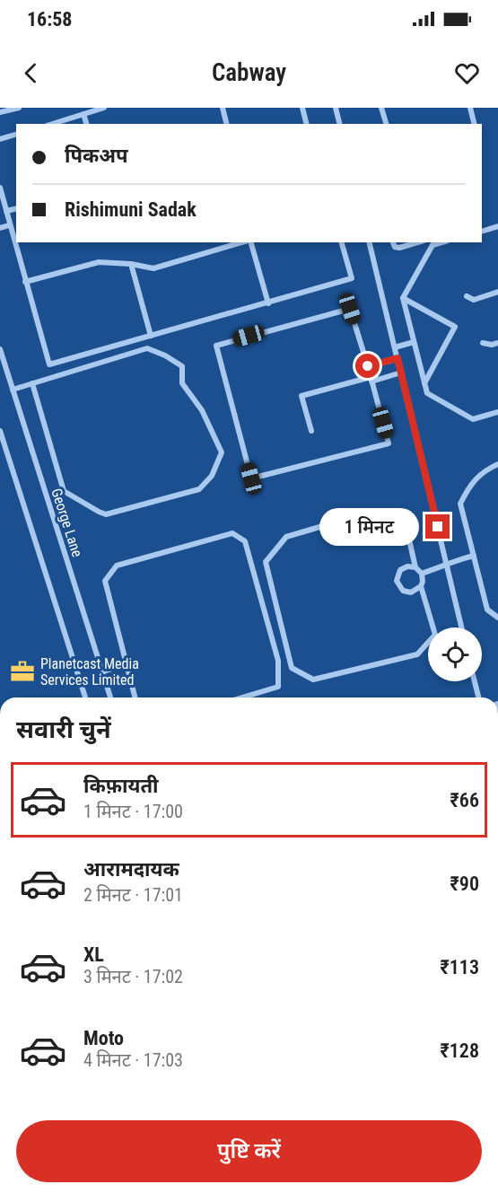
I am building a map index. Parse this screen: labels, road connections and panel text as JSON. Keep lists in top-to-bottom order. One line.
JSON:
{"streets":{"street":["George Lane"]},"places":{"office":["Planetcast Media Services Limited"]},"page":{"status":"16:58","header":"Cabway","banner":["पिकअप","Rishimuni Sadak"],"bubble":"1 मिनट","heading":"सवारी चुनें","list":[{"name":"किफ़ायती","note":"1 मिनट · 17:00","value":"₹66"},{"name":"आरामदायक","note":"2 मिनट · 17:01","value":"₹90"},{"name":"XL","note":"3 मिनट · 17:02","value":"₹113"},{"name":"Moto","note":"4 मिनट · 17:03","value":"₹128"}],"buttons":"पुष्टि करें"}}
